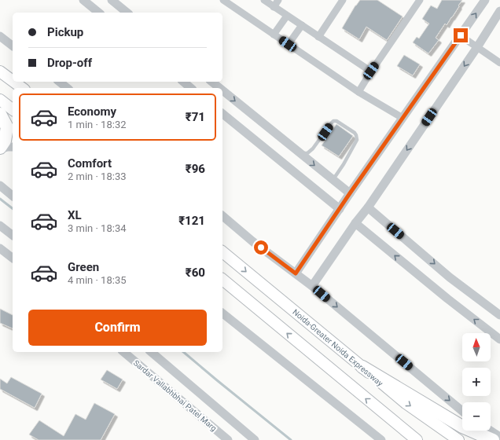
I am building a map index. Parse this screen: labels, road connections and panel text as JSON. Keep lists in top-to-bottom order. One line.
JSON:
{"streets":{"highway":["Noida-Greater Noida Expressway"],"street":["Sardar Vallabhbhai Patel Marg"]},"north":"top","page":{"banner":["Pickup","Drop-off"],"list":[{"name":"Economy","note":"1 min · 18:32","value":"₹71"},{"name":"Comfort","note":"2 min · 18:33","value":"₹96"},{"name":"XL","note":"3 min · 18:34","value":"₹121"},{"name":"Green","note":"4 min · 18:35","value":"₹60"}],"buttons":"Confirm","map_buttons":["+","−"]}}
